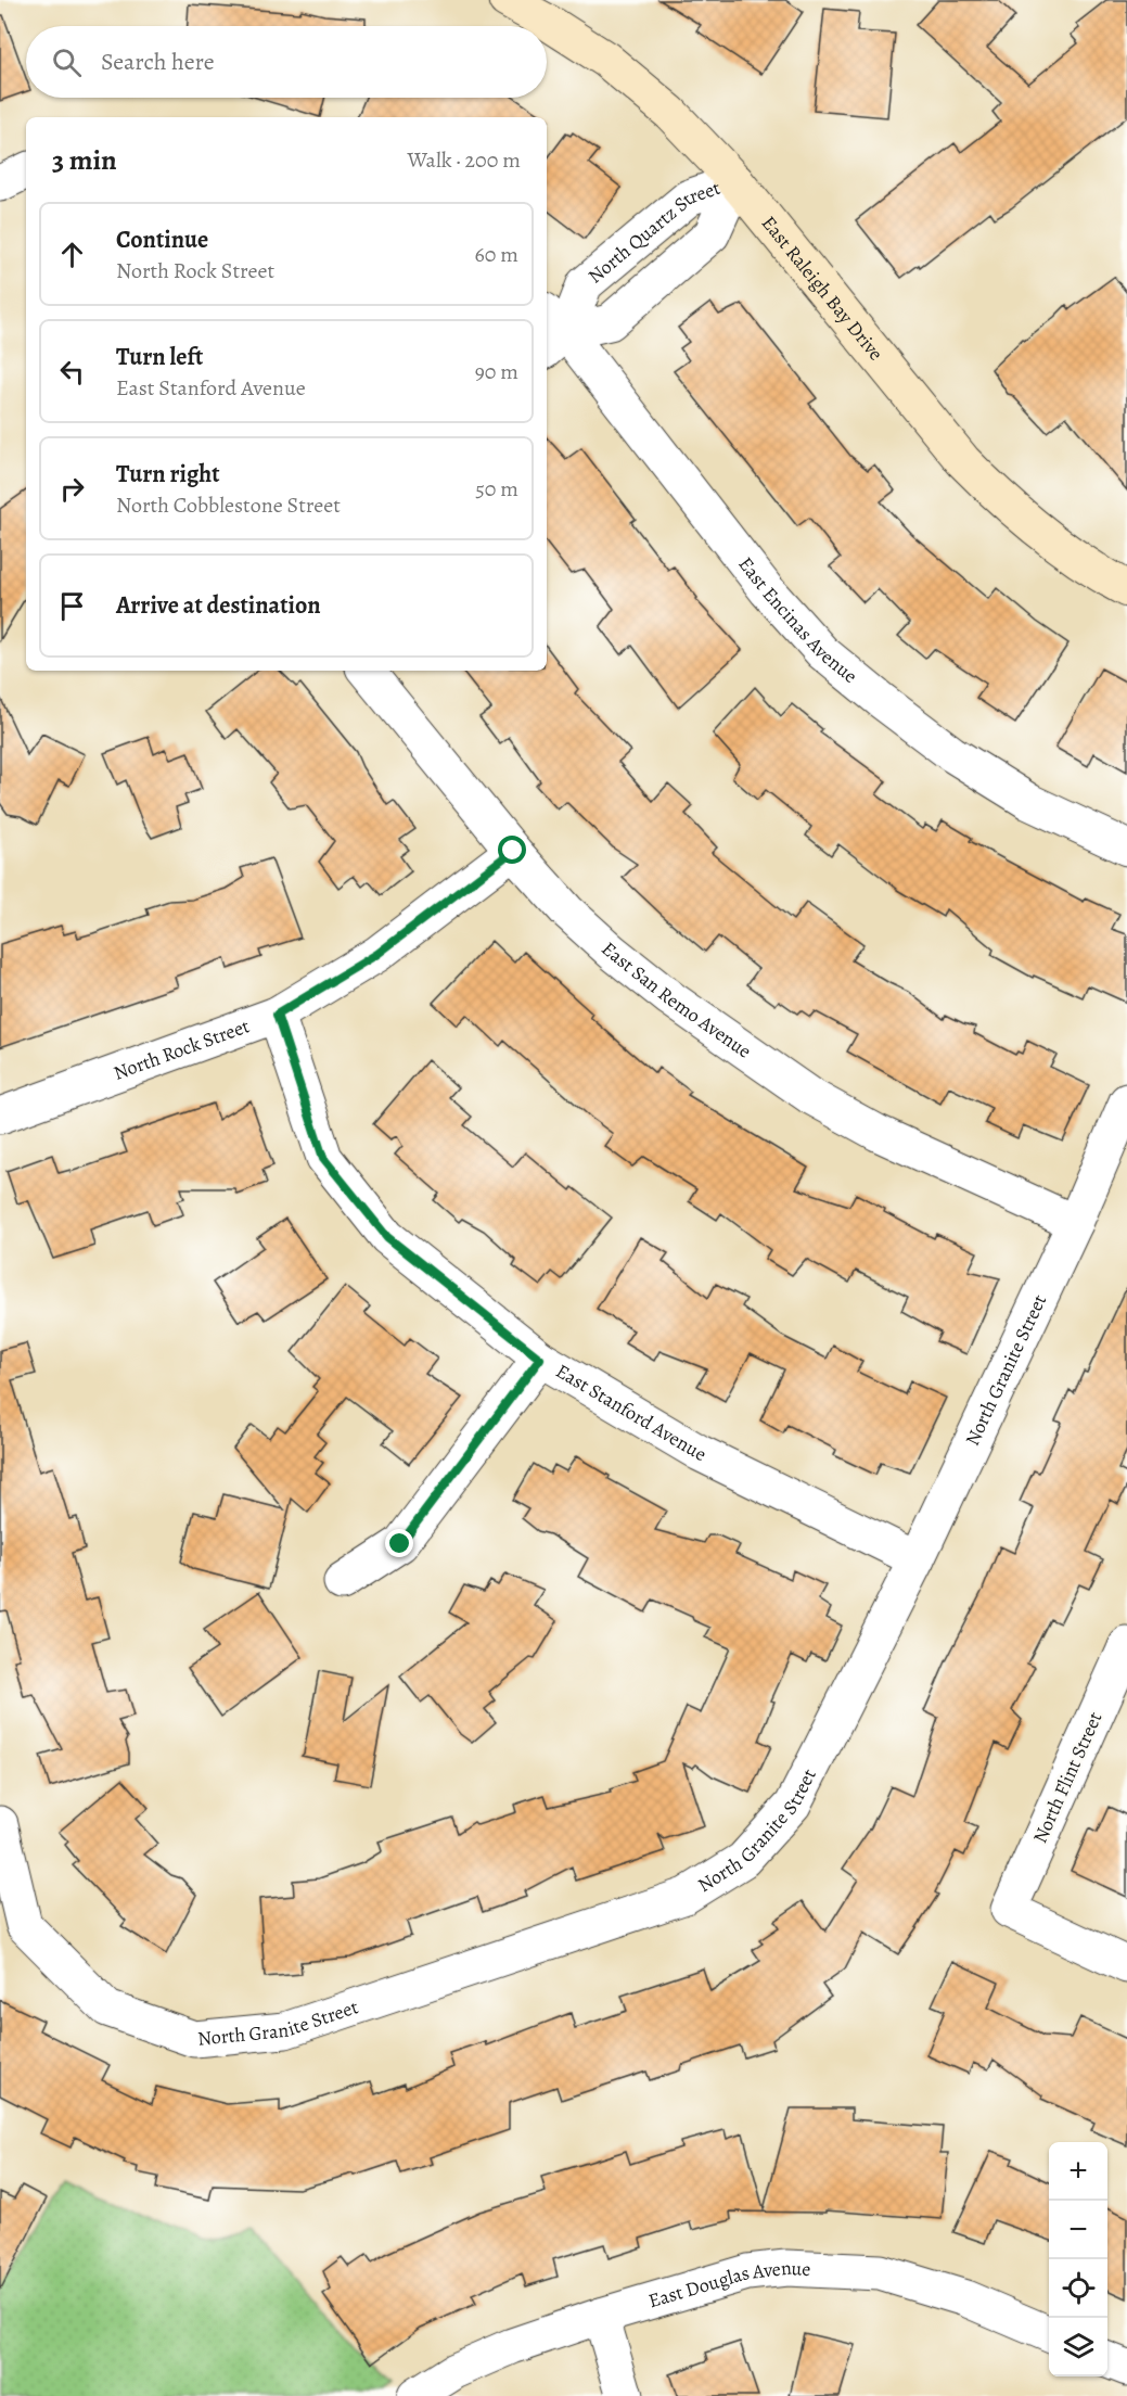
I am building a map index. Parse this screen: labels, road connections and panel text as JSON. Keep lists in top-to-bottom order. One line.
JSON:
{"streets":{"street":["North Quartz Street","East Raleigh Bay Drive","East Encinas Avenue","East San Remo Avenue","North Rock Street","North Granite Street","East Stanford Avenue","North Flint Street","East Douglas Avenue"]},"crossings":[["North Quartz Street","East Raleigh Bay Drive"],["North Quartz Street","East Encinas Avenue"],["East San Remo Avenue","North Rock Street"],["East San Remo Avenue","North Granite Street"],["North Rock Street","East Stanford Avenue"],["North Granite Street","East Stanford Avenue"]],"page":{"search":"Search here","heading":["3 min","Walk · 200 m"],"list":[["Continue","North Rock Street","60 m"],["Turn left","East Stanford Avenue","90 m"],["Turn right","North Cobblestone Street","50 m"],"Arrive at destination"],"map_buttons":["+","−"]}}
